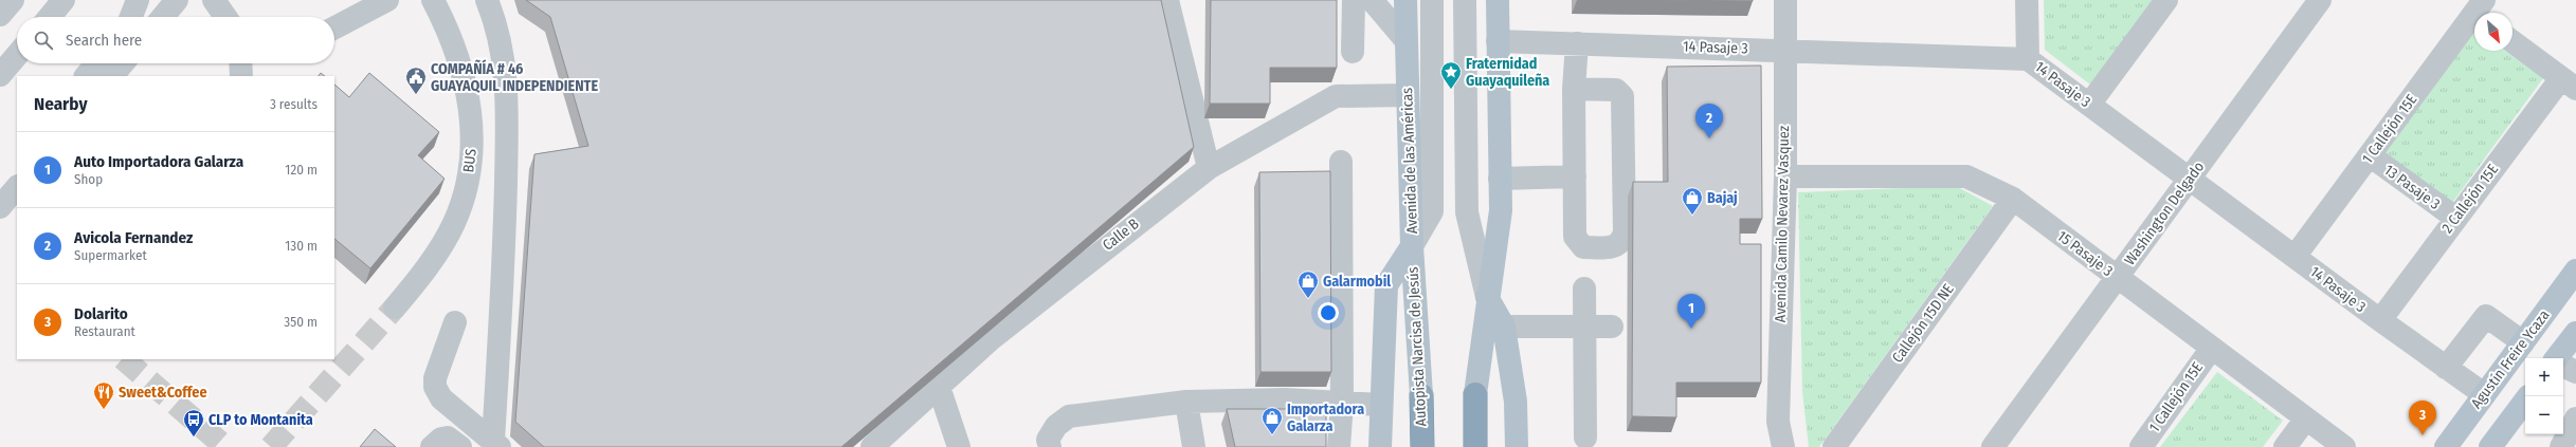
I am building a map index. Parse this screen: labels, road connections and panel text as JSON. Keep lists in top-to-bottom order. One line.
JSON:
{"streets":{"highway":["Autopista Narcisa de Jesús"],"main road":["Avenida de las Américas","Agustín Freire Ycaza"],"street":["14 Pasaje 3","1 Callejón 15E","BUS","13 Pasaje 3","2 Callejón 15E","Washington Delgado","Avenida Camilo Nevarez Vasquez","Calle B","15 Pasaje 3","Callejón 15D NE"]},"crossings":[["14 Pasaje 3","1 Callejón 15E"],["14 Pasaje 3","2 Callejón 15E"],["14 Pasaje 3","Washington Delgado"],["14 Pasaje 3","Avenida Camilo Nevarez Vasquez"],["14 Pasaje 3","Agustín Freire Ycaza"],["1 Callejón 15E","13 Pasaje 3"],["1 Callejón 15E","15 Pasaje 3"],["Avenida de las Américas","Calle B"],["Avenida de las Américas","Autopista Narcisa de Jesús"],["13 Pasaje 3","2 Callejón 15E"],["Washington Delgado","15 Pasaje 3"],["Avenida Camilo Nevarez Vasquez","15 Pasaje 3"],["15 Pasaje 3","Callejón 15D NE"]],"places":{"place":["Fraternidad Guayaquileña"],"public building":["COMPAÑÍA # 46 GUAYAQUIL INDEPENDIENTE"],"shop":["Bajaj","Galarmobil","Importadora Galarza"],"restaurant":["Sweet&Coffee"],"bus stop":["CLP to Montanita"]},"north":"bottom right","page":{"search":"Search here","heading":["Nearby","3 results"],"pins":["2","1","3"],"list":[{"mark":"1","name":"Auto Importadora Galarza","note":"Shop","value":"120 m"},{"mark":"2","name":"Avicola Fernandez","note":"Supermarket","value":"130 m"},{"mark":"3","name":"Dolarito","note":"Restaurant","value":"350 m"}],"map_buttons":["+","−"]}}
